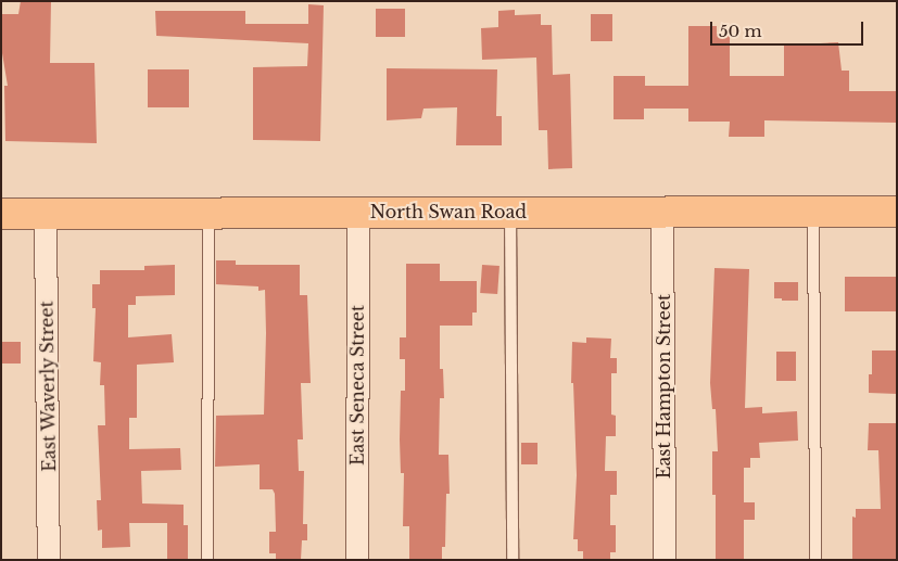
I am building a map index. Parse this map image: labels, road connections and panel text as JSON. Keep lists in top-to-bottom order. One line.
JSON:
{"streets":{"main road":["North Swan Road"],"street":["East Seneca Street","East Waverly Street","East Hampton Street"]},"crossings":[["North Swan Road","East Seneca Street"],["North Swan Road","East Waverly Street"],["North Swan Road","East Hampton Street"]],"scale_bar":"50 m"}
